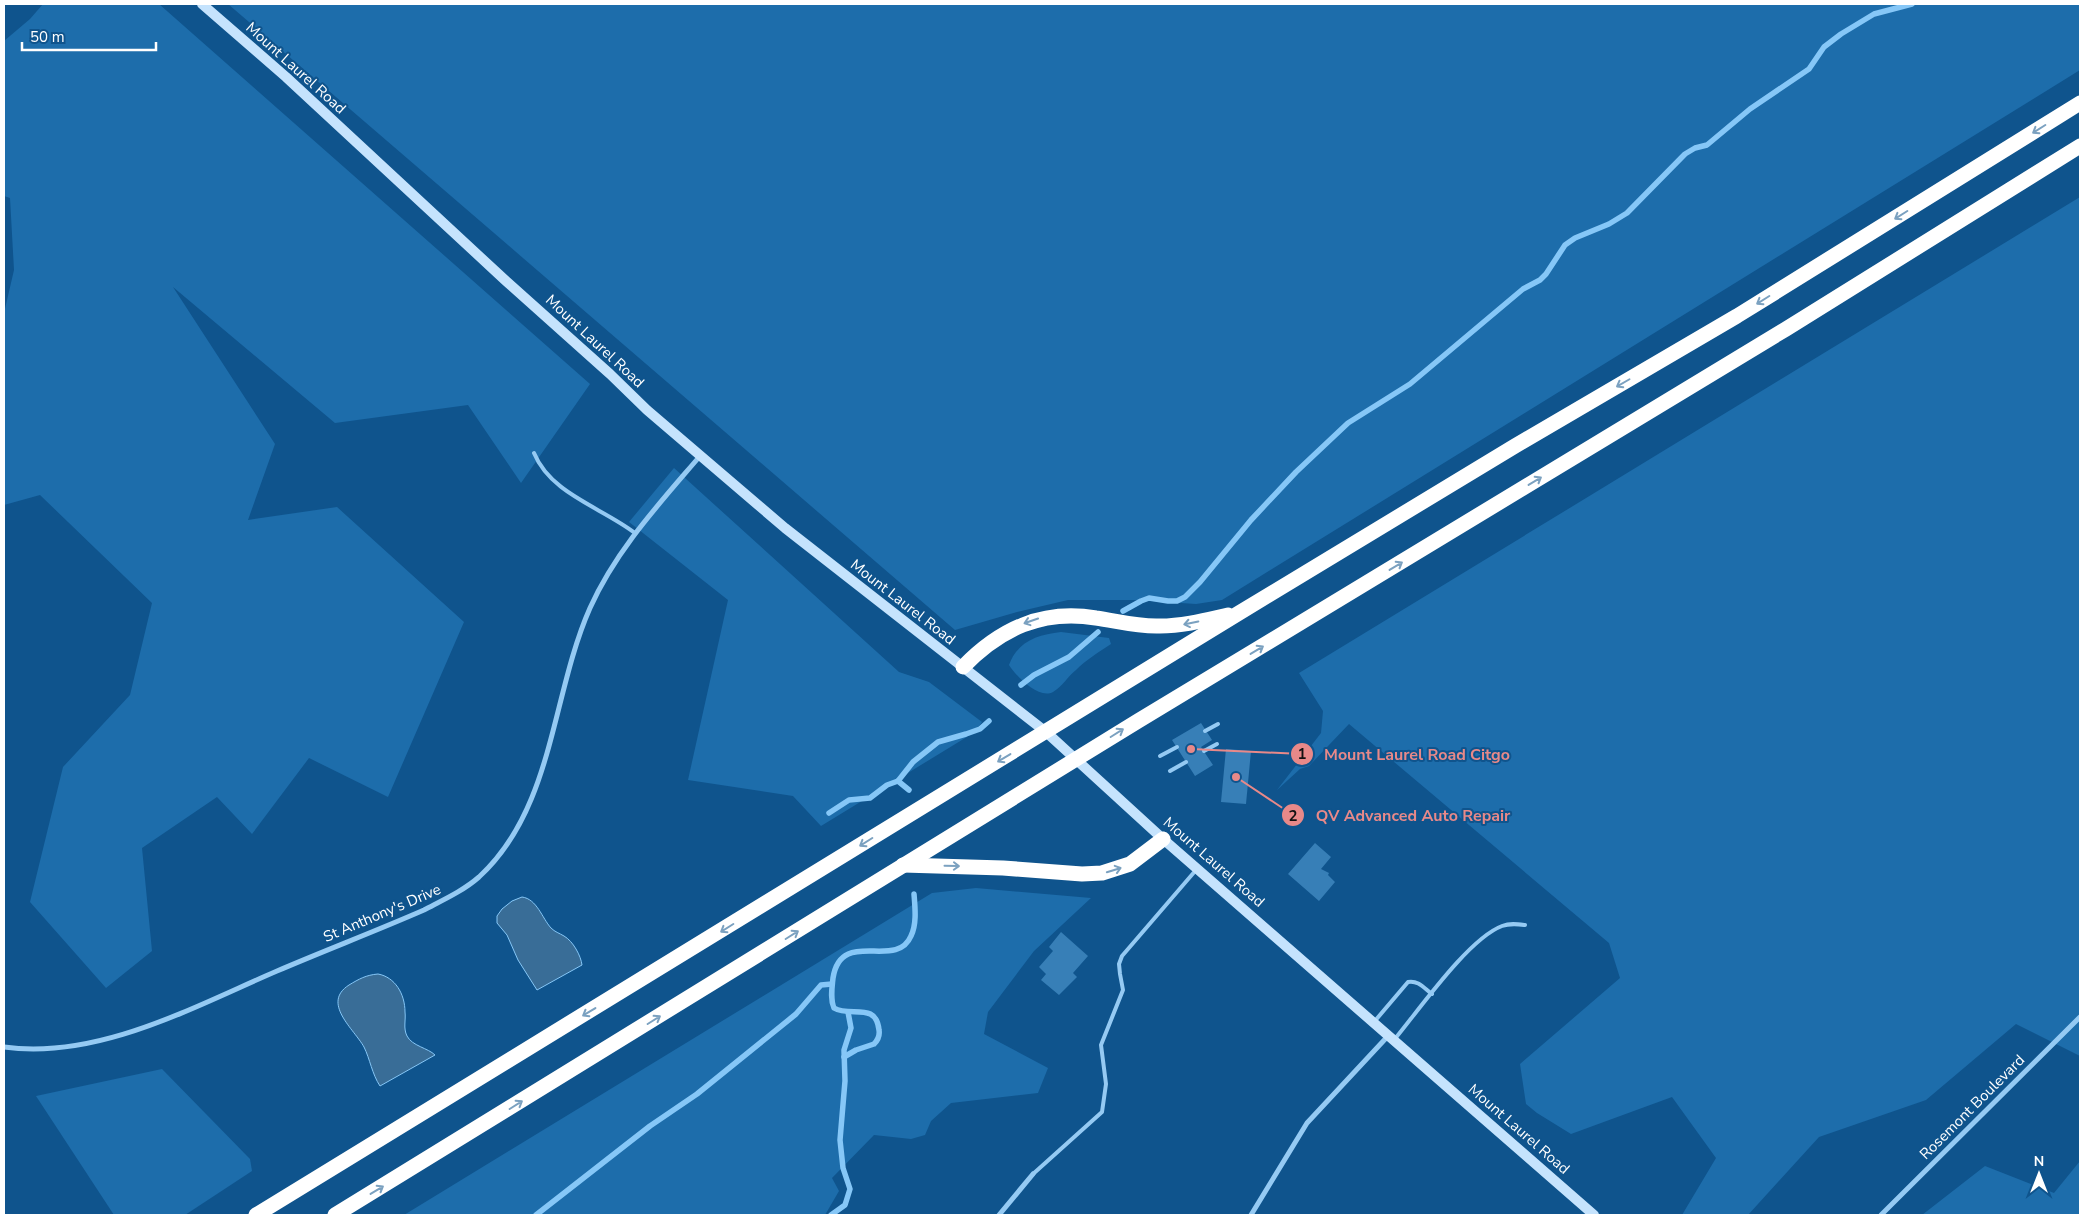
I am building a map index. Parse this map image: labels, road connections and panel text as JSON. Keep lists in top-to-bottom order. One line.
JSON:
{"streets":{"main road":["Mount Laurel Road"],"street":["St Anthony's Drive","Rosemont Boulevard"]},"crossings":[["Mount Laurel Road","St Anthony's Drive"]],"places":["Mount Laurel Road Citgo","QV Advanced Auto Repair"],"scale_bar":"50 m","north":"top"}
